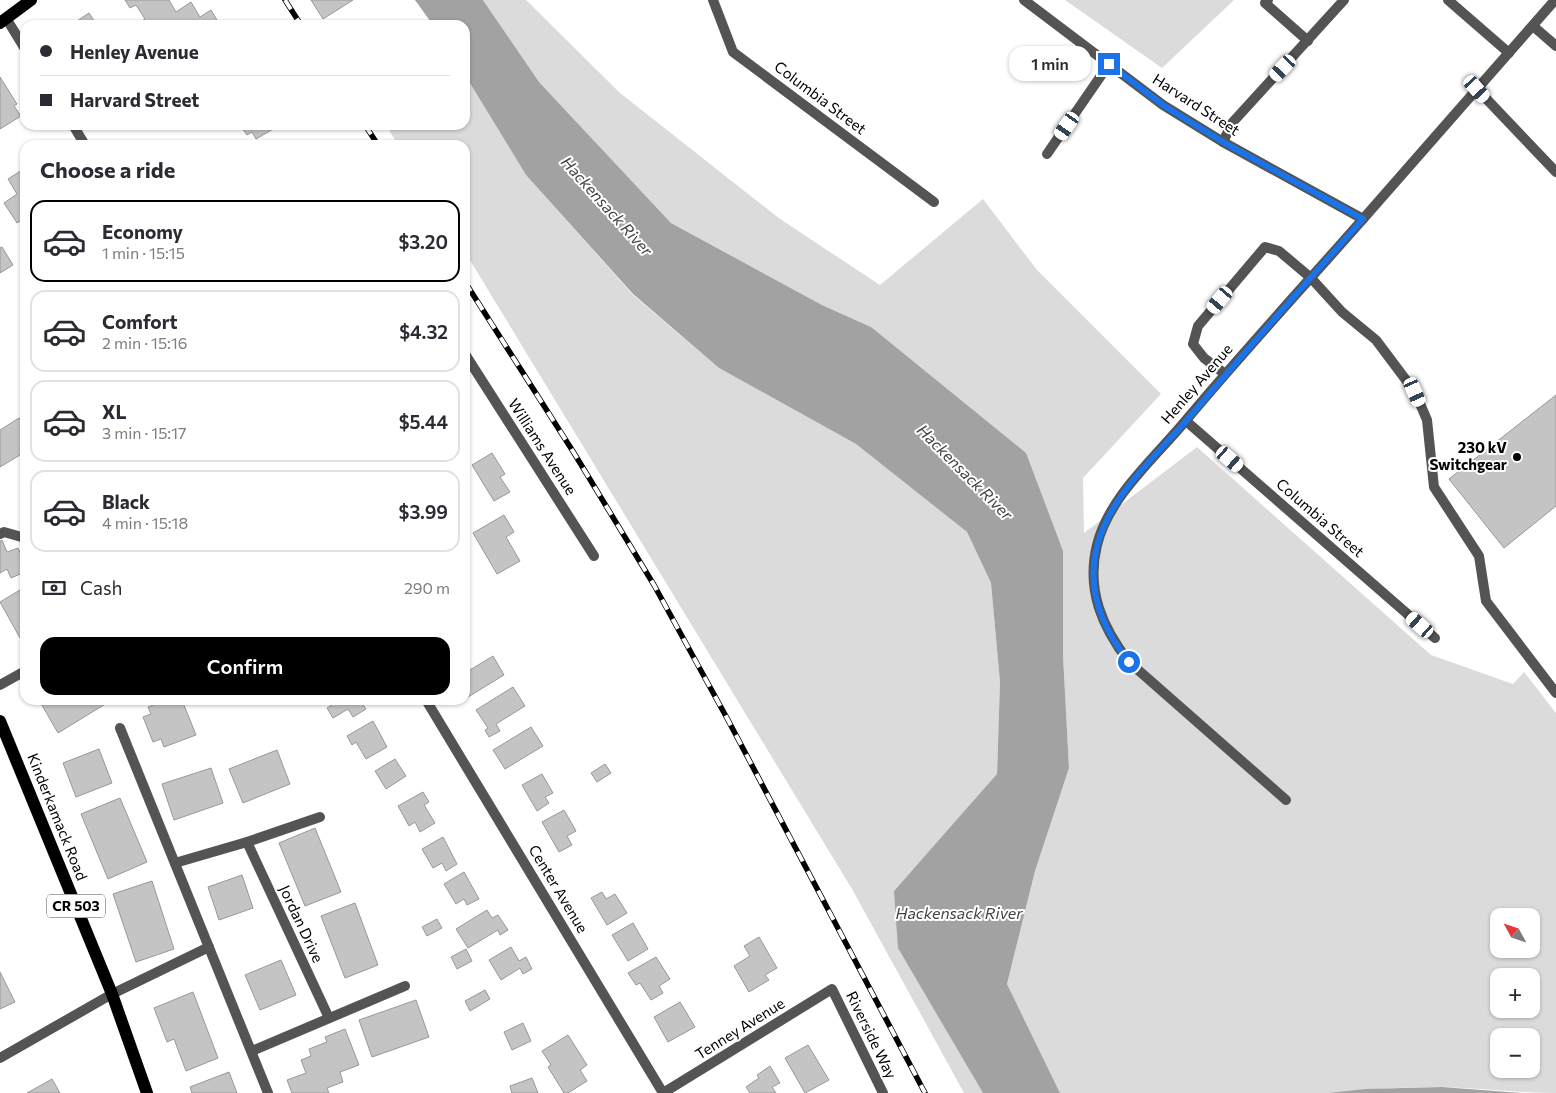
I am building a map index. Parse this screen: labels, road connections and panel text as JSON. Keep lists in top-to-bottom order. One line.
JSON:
{"streets":{"main road":["Kinderkamack Road","CR 503"],"street":["Columbia Street","Harvard Street","Henley Avenue","Williams Avenue","Center Avenue","Jordan Drive","Tenney Avenue","Riverside Way"]},"crossings":[["Columbia Street","Henley Avenue"],["Harvard Street","Henley Avenue"],["Center Avenue","Tenney Avenue"],["Tenney Avenue","Riverside Way"]],"water":["Hackensack River"],"places":["230 kV Switchgear"],"north":"top left","page":{"banner":["Henley Avenue","Harvard Street"],"bubble":"1 min","heading":"Choose a ride","list":[{"name":"Economy","note":"1 min · 15:15","value":"$3.20"},{"name":"Comfort","note":"2 min · 15:16","value":"$4.32"},{"name":"XL","note":"3 min · 15:17","value":"$5.44"},{"name":"Black","note":"4 min · 15:18","value":"$3.99"}],"pay":["Cash","290 m"],"buttons":"Confirm","map_buttons":["+","−"]}}
